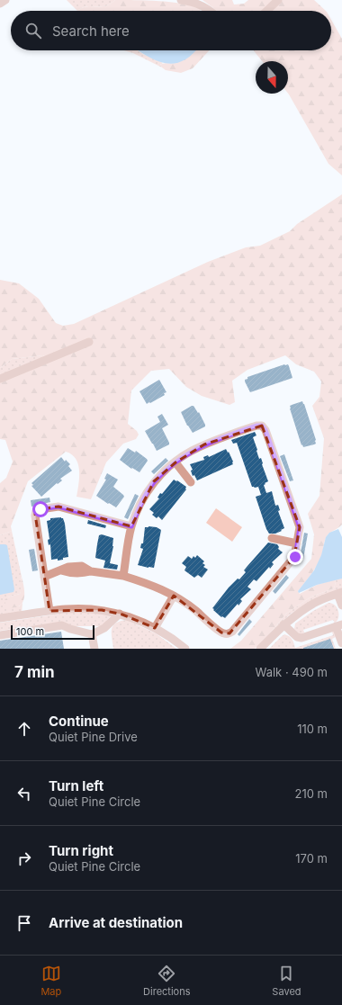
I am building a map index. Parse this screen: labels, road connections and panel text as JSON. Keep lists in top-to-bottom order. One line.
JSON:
{"scale_bar":"100 m","north":"bottom","page":{"search":"Search here","scale":"100 m","heading":["7 min","Walk · 490 m"],"list":[["Continue","Quiet Pine Drive","110 m"],["Turn left","Quiet Pine Circle","210 m"],["Turn right","Quiet Pine Circle","170 m"],"Arrive at destination"],"nav":["Map","Directions","Saved"]}}
